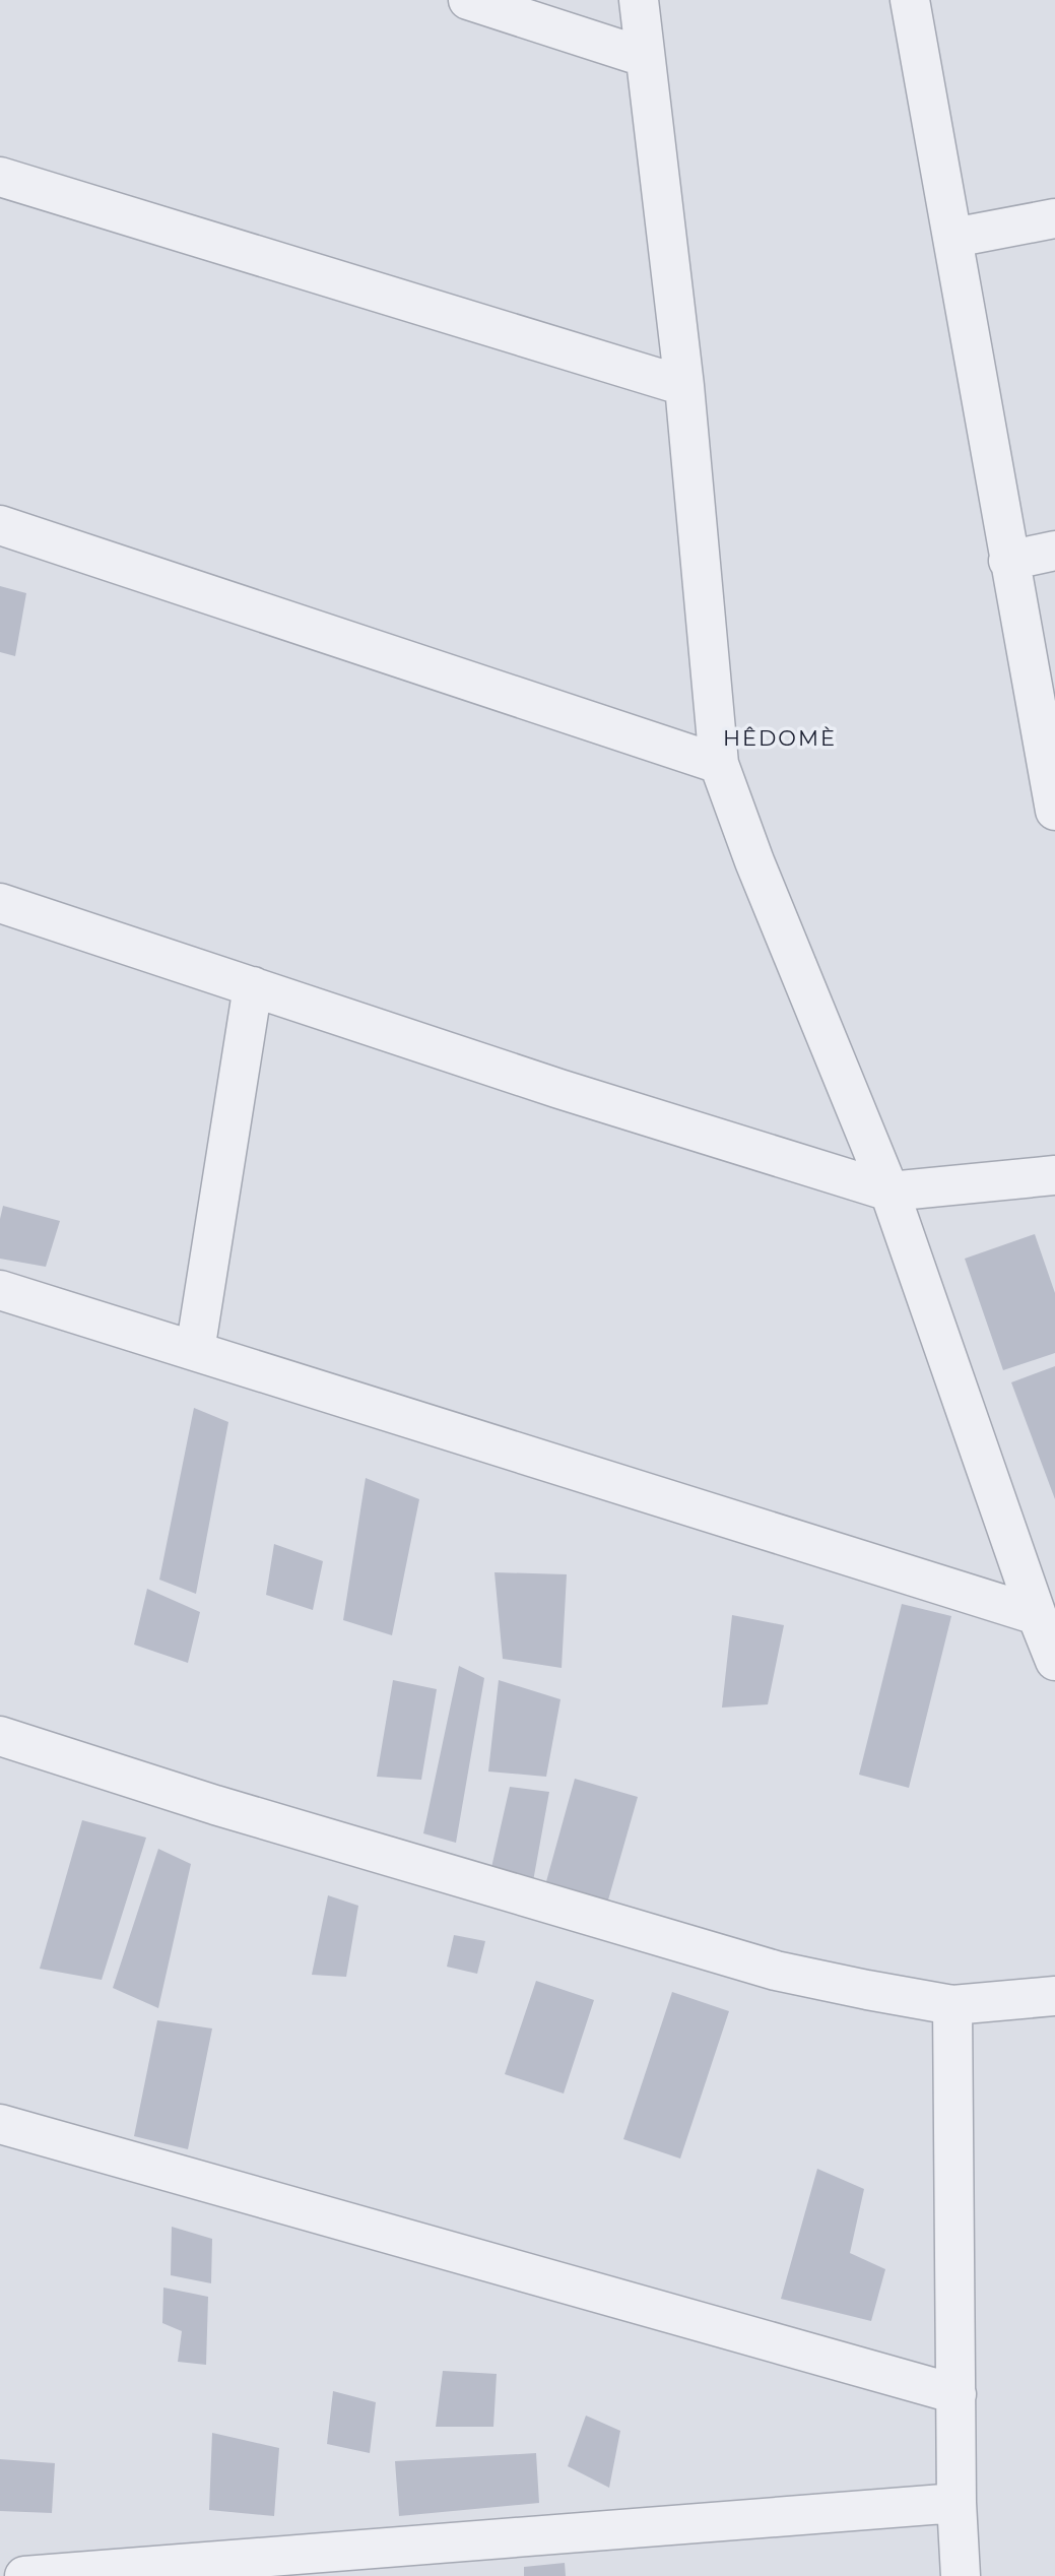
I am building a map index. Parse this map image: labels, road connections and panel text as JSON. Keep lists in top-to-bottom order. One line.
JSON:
{"districts":["HÊDOMÈ"]}
